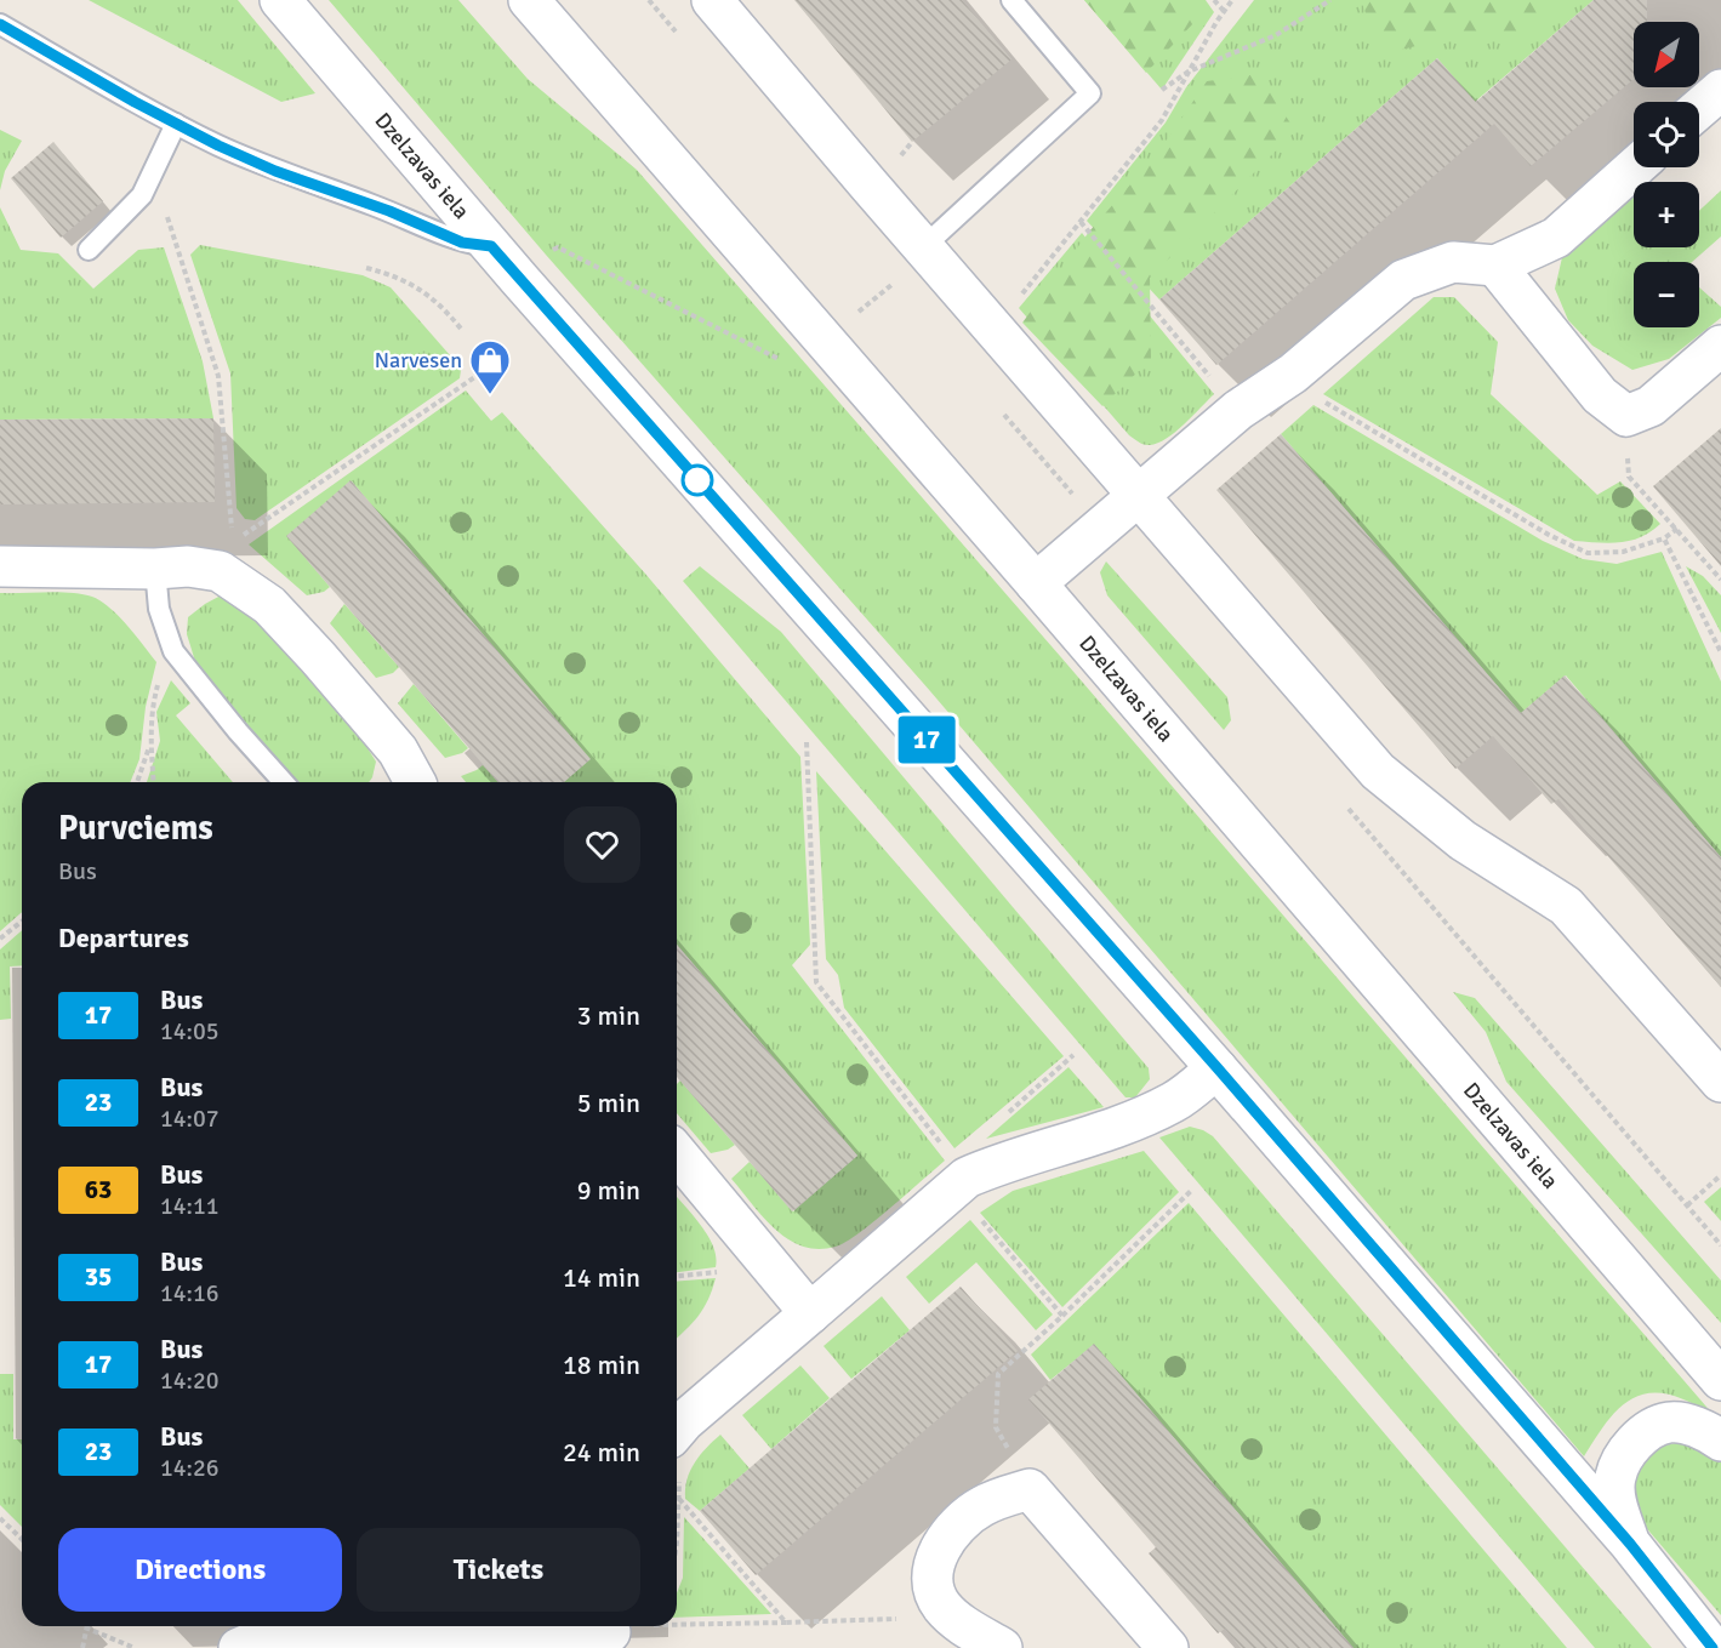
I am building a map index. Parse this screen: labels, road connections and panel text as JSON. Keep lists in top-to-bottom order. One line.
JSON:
{"streets":{"street":["Dzelzavas iela"]},"places":{"shop":["Narvesen"]},"lines":["bus line 17"],"north":"bottom left","page":{"on_map":"17","map_buttons":["+","−"],"heading":[["Purvciems","Bus"],"Departures"],"list":[{"mark":"17","name":"Bus","note":"14:05","value":"3 min"},{"mark":"23","name":"Bus","note":"14:07","value":"5 min"},{"mark":"63","name":"Bus","note":"14:11","value":"9 min"},{"mark":"35","name":"Bus","note":"14:16","value":"14 min"},{"mark":"17","name":"Bus","note":"14:20","value":"18 min"},{"mark":"23","name":"Bus","note":"14:26","value":"24 min"}],"buttons":["Directions","Tickets"]}}
